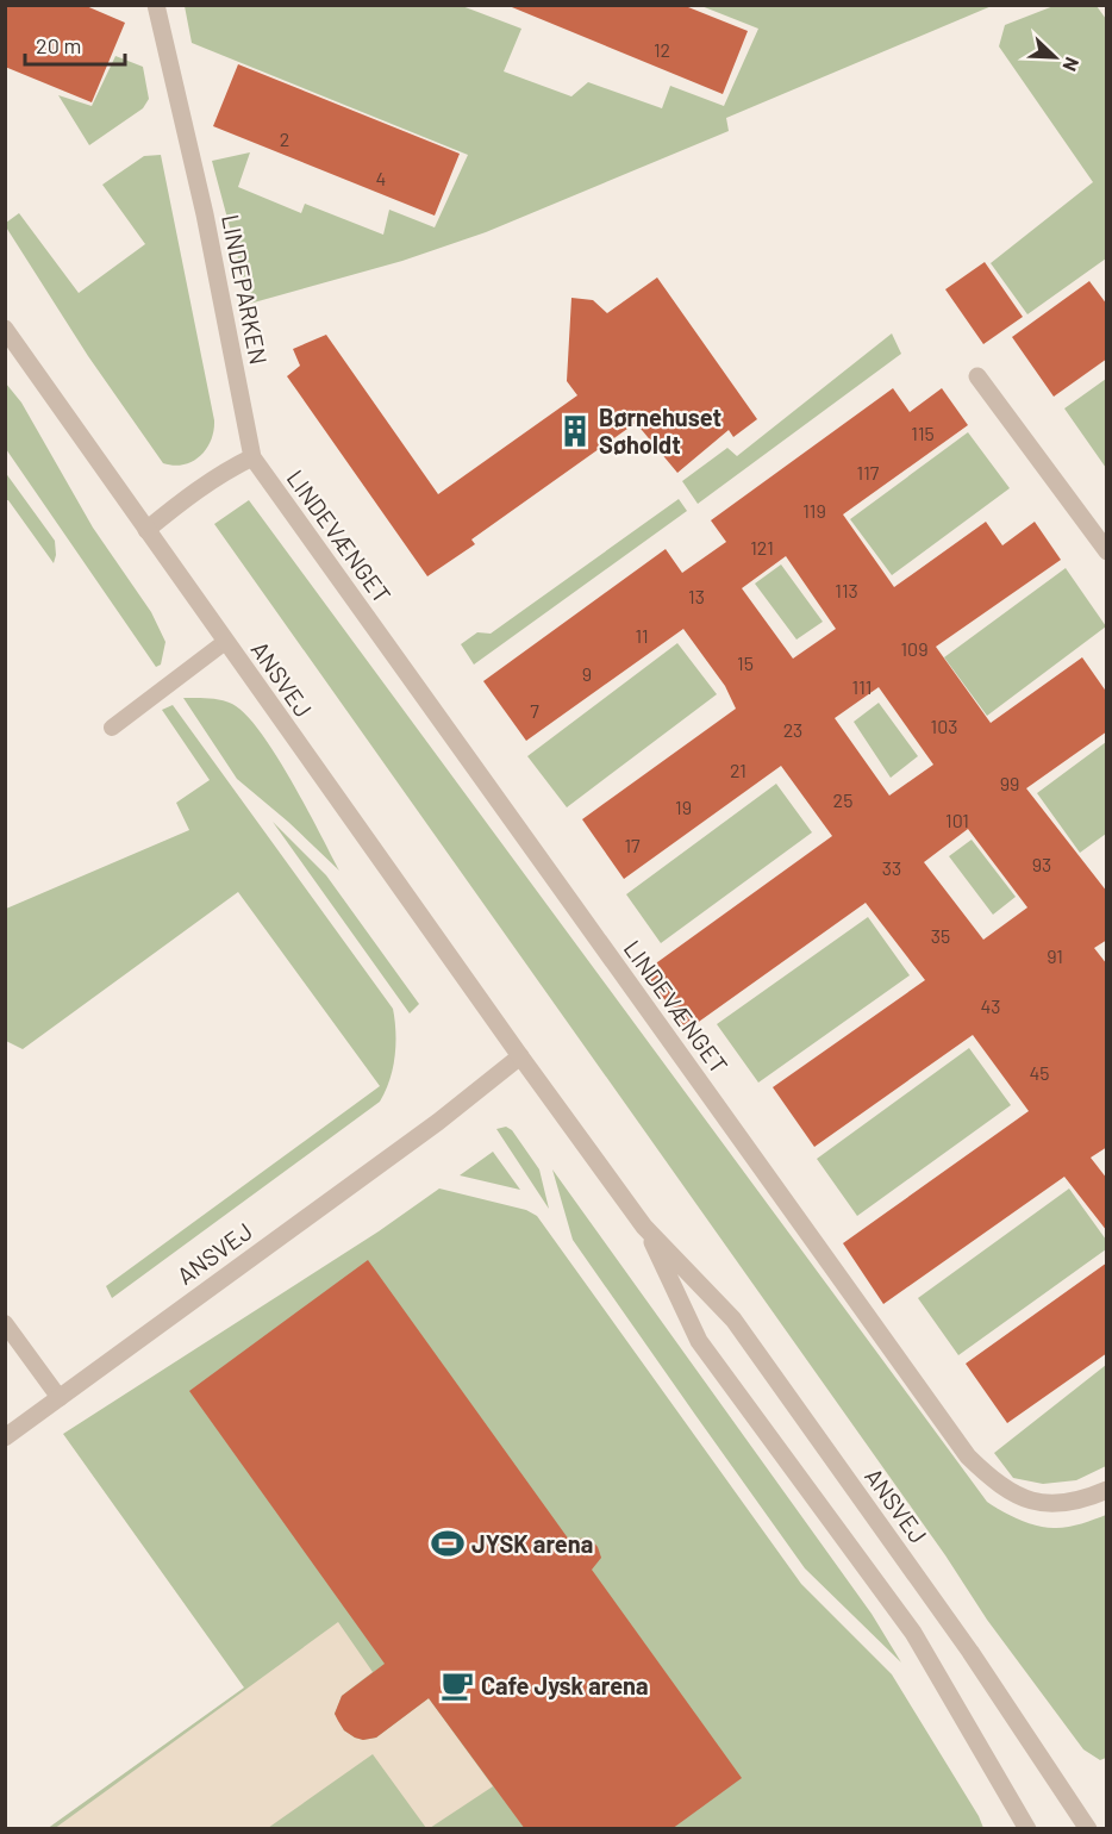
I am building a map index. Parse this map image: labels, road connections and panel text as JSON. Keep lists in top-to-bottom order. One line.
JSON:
{"streets":{"street":["LINDEPARKEN","LINDEVÆNGET","ANSVEJ"]},"crossings":[["LINDEPARKEN","LINDEVÆNGET"]],"places":{"building":["Børnehuset Søholdt"],"sports":["JYSK arena"],"cafe":["Cafe Jysk arena"]},"house_numbers":["12","2","4","115","117","119","121","113","13","11","109","15","9","111","7","103","23","21","99","25","19","101","17","93","33","35","91","43","45"],"scale_bar":"20 m","north":"bottom right"}
